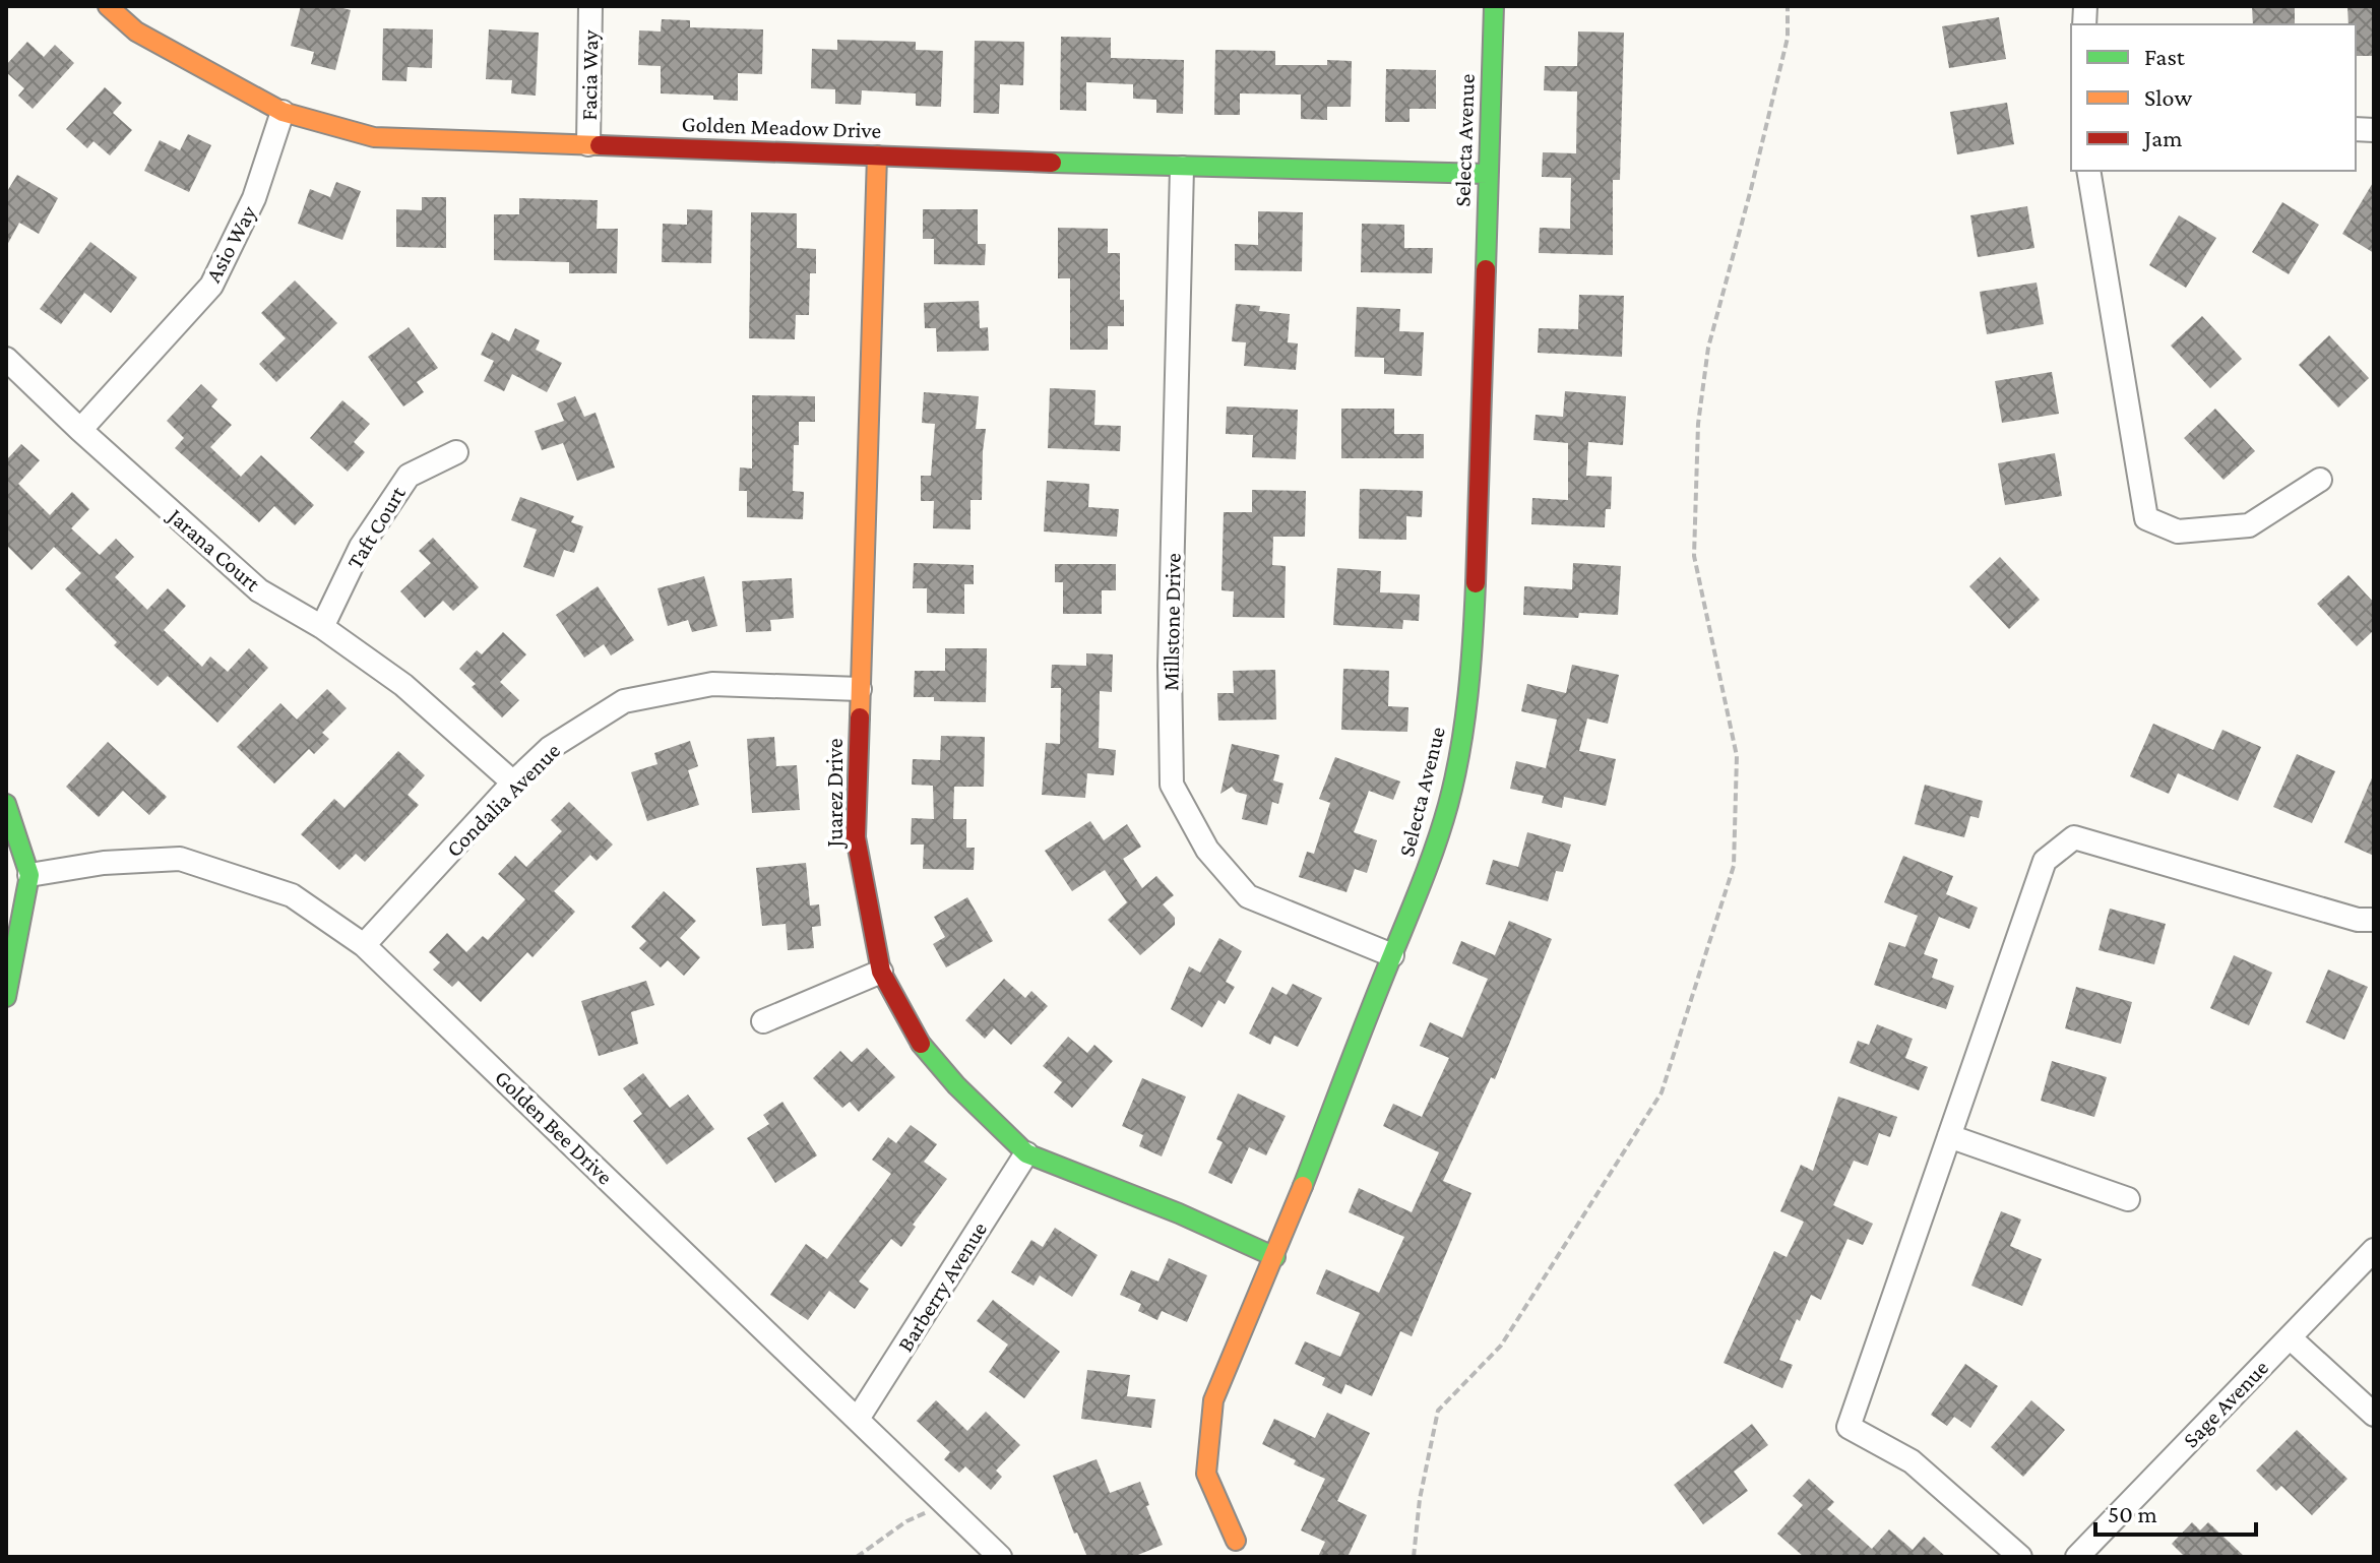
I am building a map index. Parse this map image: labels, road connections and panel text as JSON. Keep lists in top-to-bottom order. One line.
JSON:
{"streets":{"street":["Facia Way","Golden Meadow Drive","Selecta Avenue","Asio Way","Taft Court","Jarana Court","Millstone Drive","Juarez Drive","Condalia Avenue","Golden Bee Drive","Barberry Avenue","Sage Avenue"]},"crossings":[["Facia Way","Golden Meadow Drive"],["Golden Meadow Drive","Selecta Avenue"],["Golden Meadow Drive","Asio Way"],["Golden Meadow Drive","Millstone Drive"],["Golden Meadow Drive","Juarez Drive"],["Selecta Avenue","Millstone Drive"],["Selecta Avenue","Juarez Drive"],["Asio Way","Jarana Court"],["Taft Court","Jarana Court"],["Jarana Court","Condalia Avenue"],["Juarez Drive","Condalia Avenue"],["Juarez Drive","Barberry Avenue"],["Condalia Avenue","Golden Bee Drive"],["Golden Bee Drive","Barberry Avenue"]],"legend":["Fast","Slow","Jam"],"scale_bar":"50 m"}
